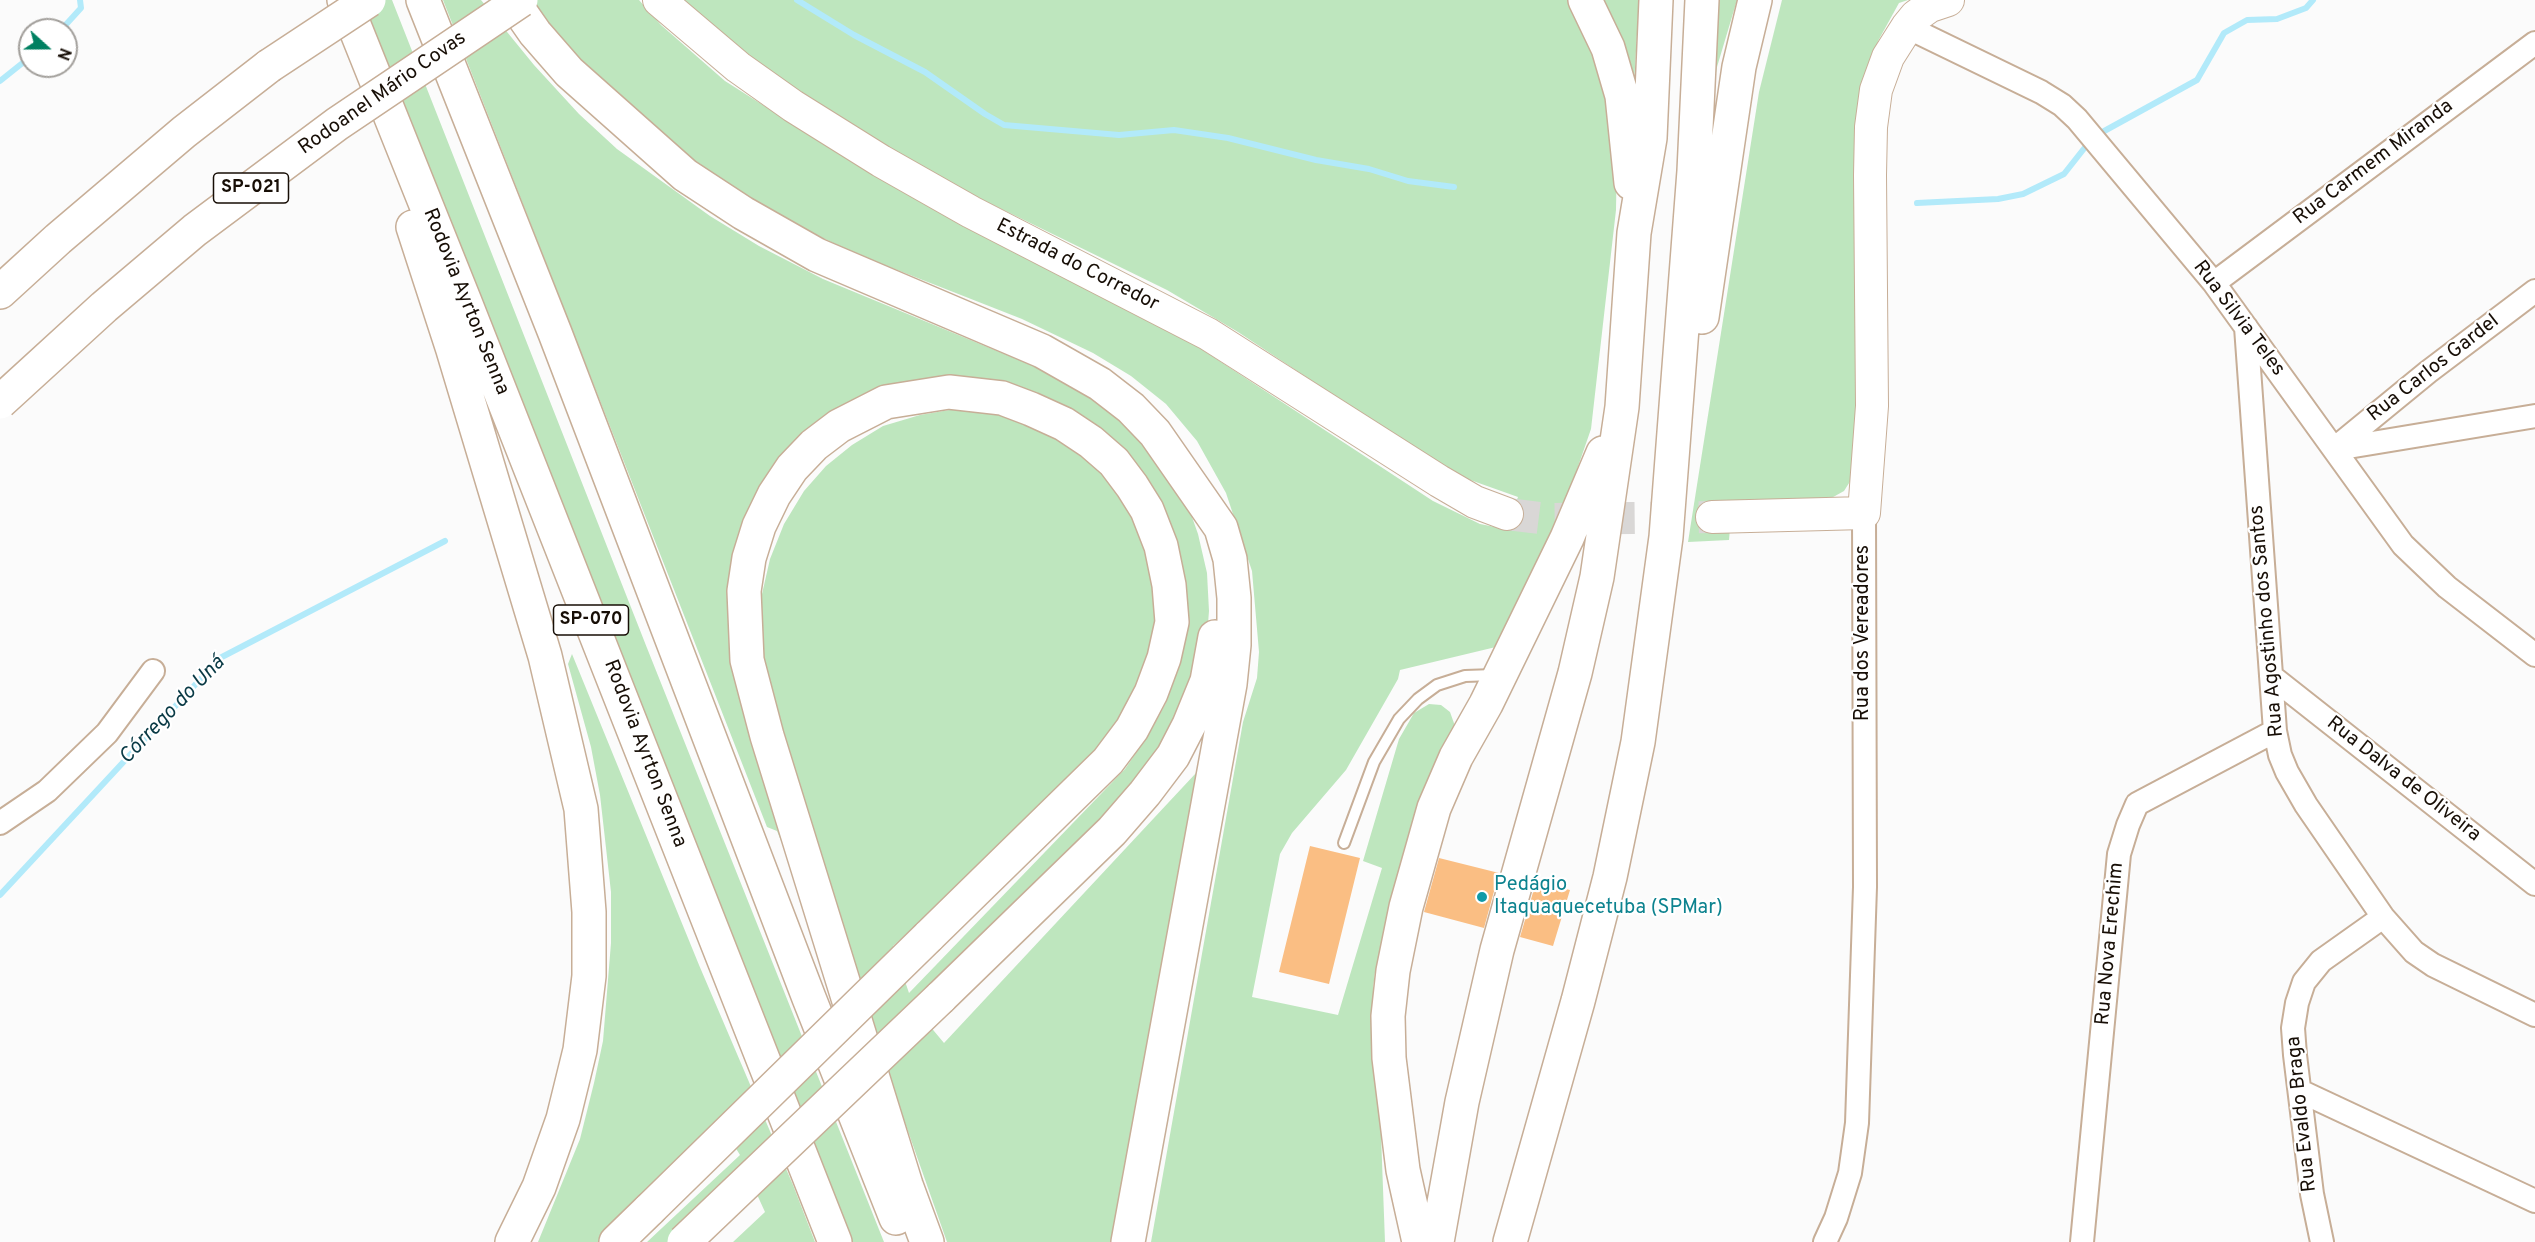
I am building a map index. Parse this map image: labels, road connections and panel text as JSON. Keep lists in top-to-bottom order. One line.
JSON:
{"streets":{"highway":["Rodoanel Mário Covas","SP-021","Rodovia Ayrton Senna","SP-070"],"street":["Rua Carmem Miranda","Estrada do Corredor","Rua Silvia Teles","Rua Carlos Gardel","Rua Agostinho dos Santos","Rua dos Vereadores","Rua Dalva de Oliveira","Rua Nova Erechim","Rua Evaldo Braga"]},"crossings":[["Rua Carmem Miranda","Rua Silvia Teles"],["Rua Silvia Teles","Rua Carlos Gardel"],["Rua Silvia Teles","Rua Agostinho dos Santos"],["Rua Silvia Teles","Rua dos Vereadores"],["Rua Agostinho dos Santos","Rua Dalva de Oliveira"],["Rua Agostinho dos Santos","Rua Nova Erechim"],["Rua Agostinho dos Santos","Rua Evaldo Braga"]],"water":["Córrego do Uná"],"places":["Pedágio Itaquaquecetuba (SPMar)"],"north":"right"}
